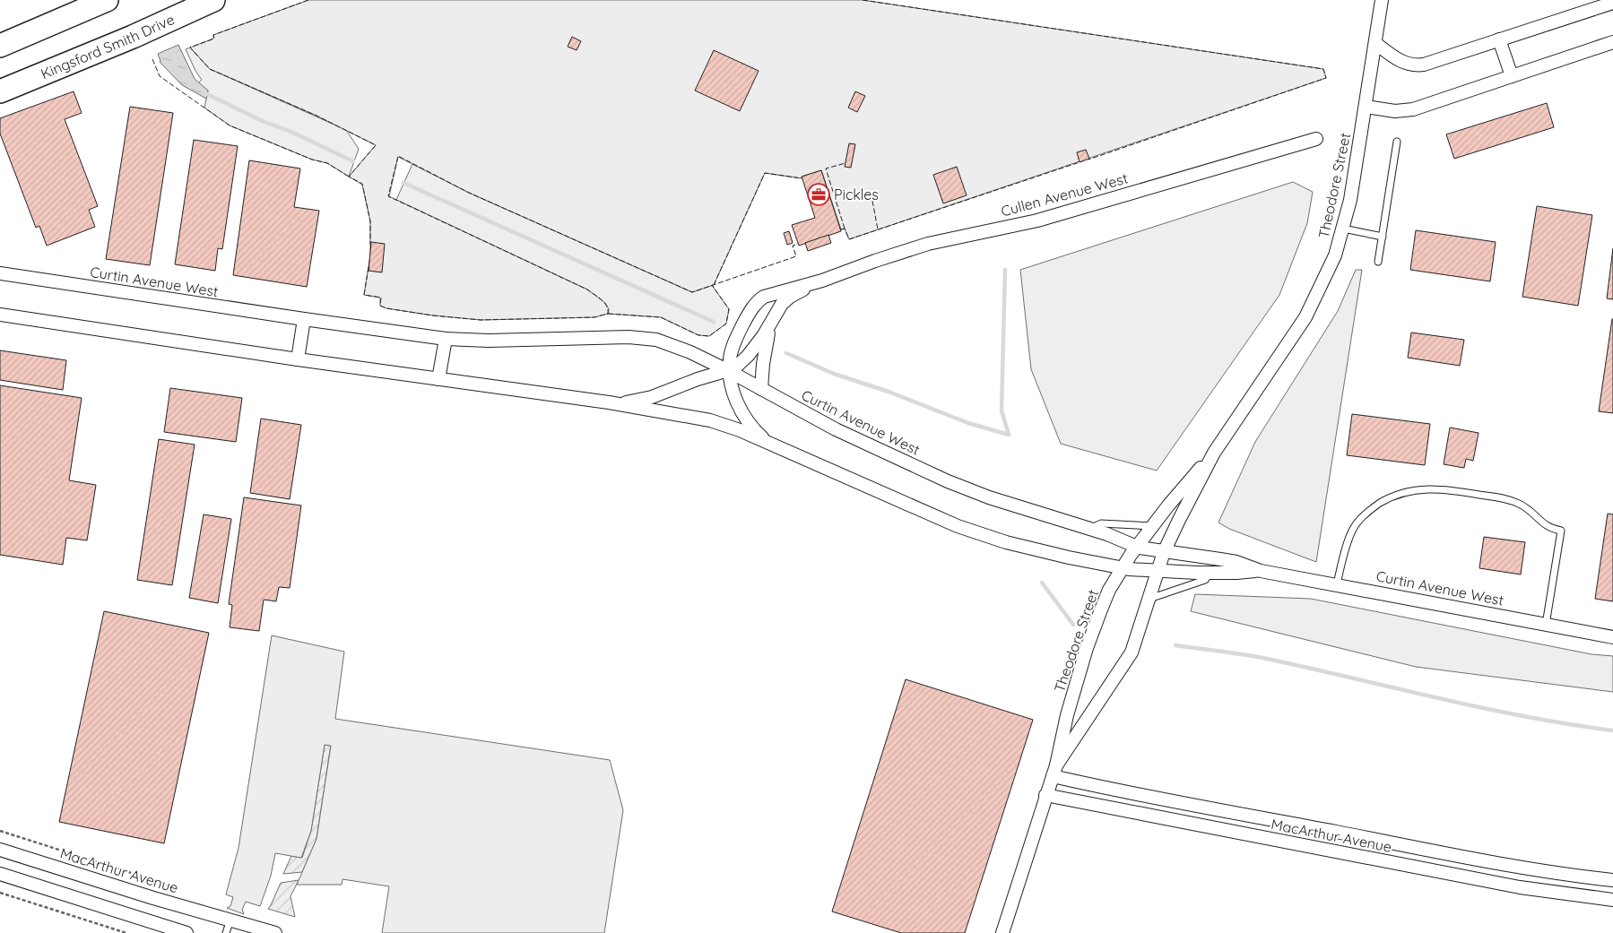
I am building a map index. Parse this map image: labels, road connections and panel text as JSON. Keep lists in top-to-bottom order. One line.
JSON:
{"streets":{"highway":["Kingsford Smith Drive"],"street":["Theodore Street","Cullen Avenue West","Curtin Avenue West","MacArthur Avenue"]},"crossings":[["Theodore Street","Curtin Avenue West"],["Theodore Street","MacArthur Avenue"],["Cullen Avenue West","Curtin Avenue West"]],"places":{"office":["Pickles"]}}
